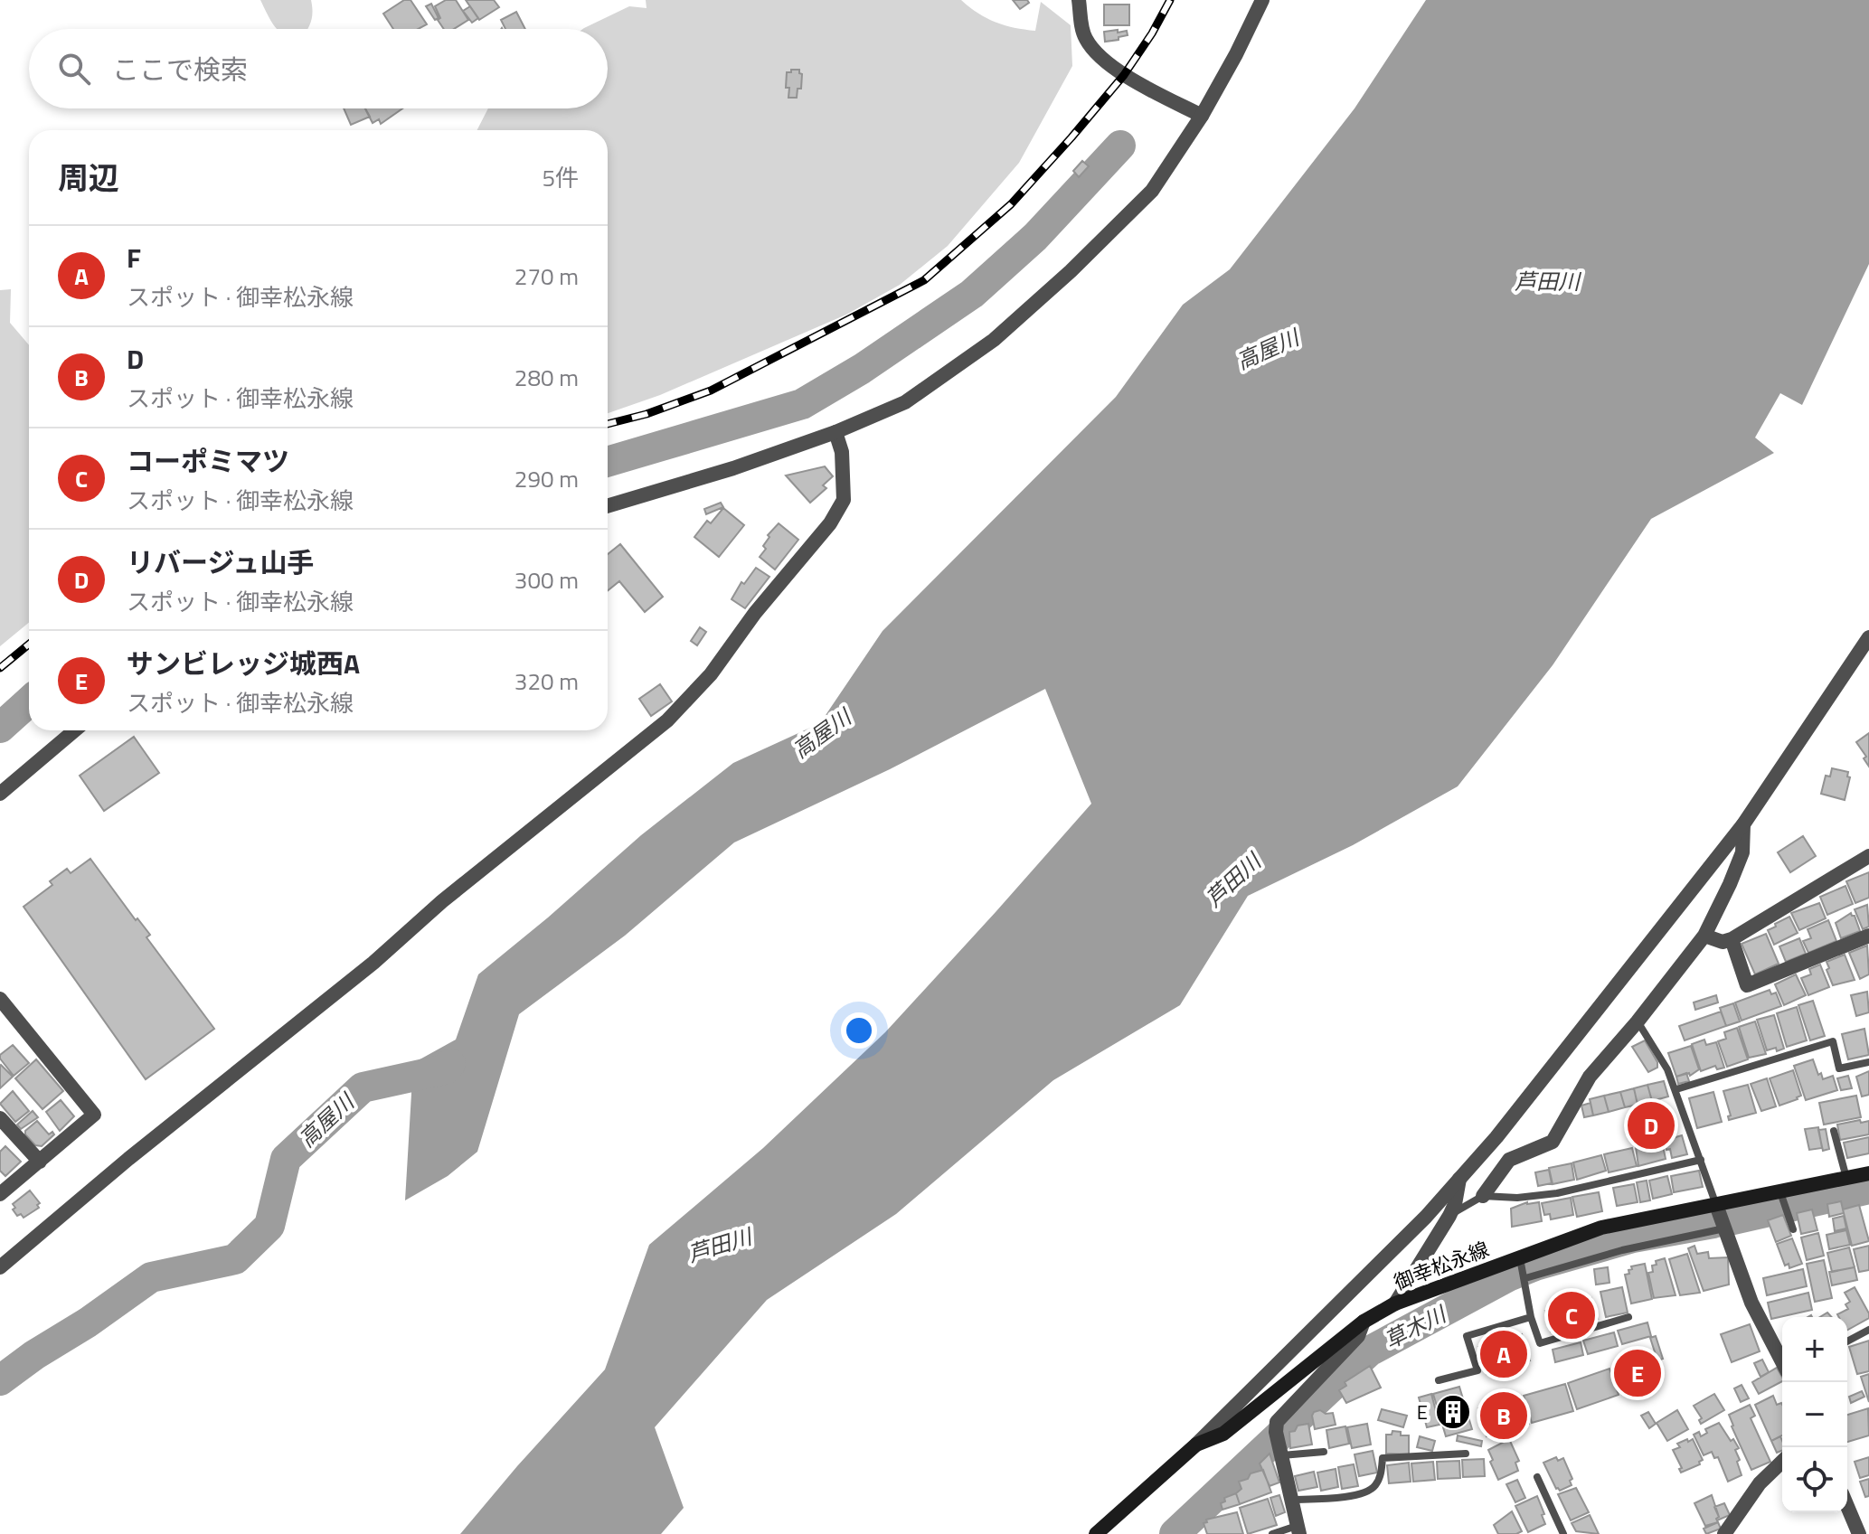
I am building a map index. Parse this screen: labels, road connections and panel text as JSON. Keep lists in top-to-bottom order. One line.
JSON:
{"streets":{"main road":["御幸松永線"]},"water":["芦田川","高屋川","草木川"],"places":{"building":["E"]},"page":{"search":"ここで検索","heading":["周辺","5件"],"list":[{"mark":"A","name":"F","note":"スポット · 御幸松永線","value":"270 m"},{"mark":"B","name":"D","note":"スポット · 御幸松永線","value":"280 m"},{"mark":"C","name":"コーポミマツ","note":"スポット · 御幸松永線","value":"290 m"},{"mark":"D","name":"リバージュ山手","note":"スポット · 御幸松永線","value":"300 m"},{"mark":"E","name":"サンビレッジ城西A","note":"スポット · 御幸松永線","value":"320 m"}],"pins":["D","C","A","E","B"],"map_buttons":["+","−"]}}
